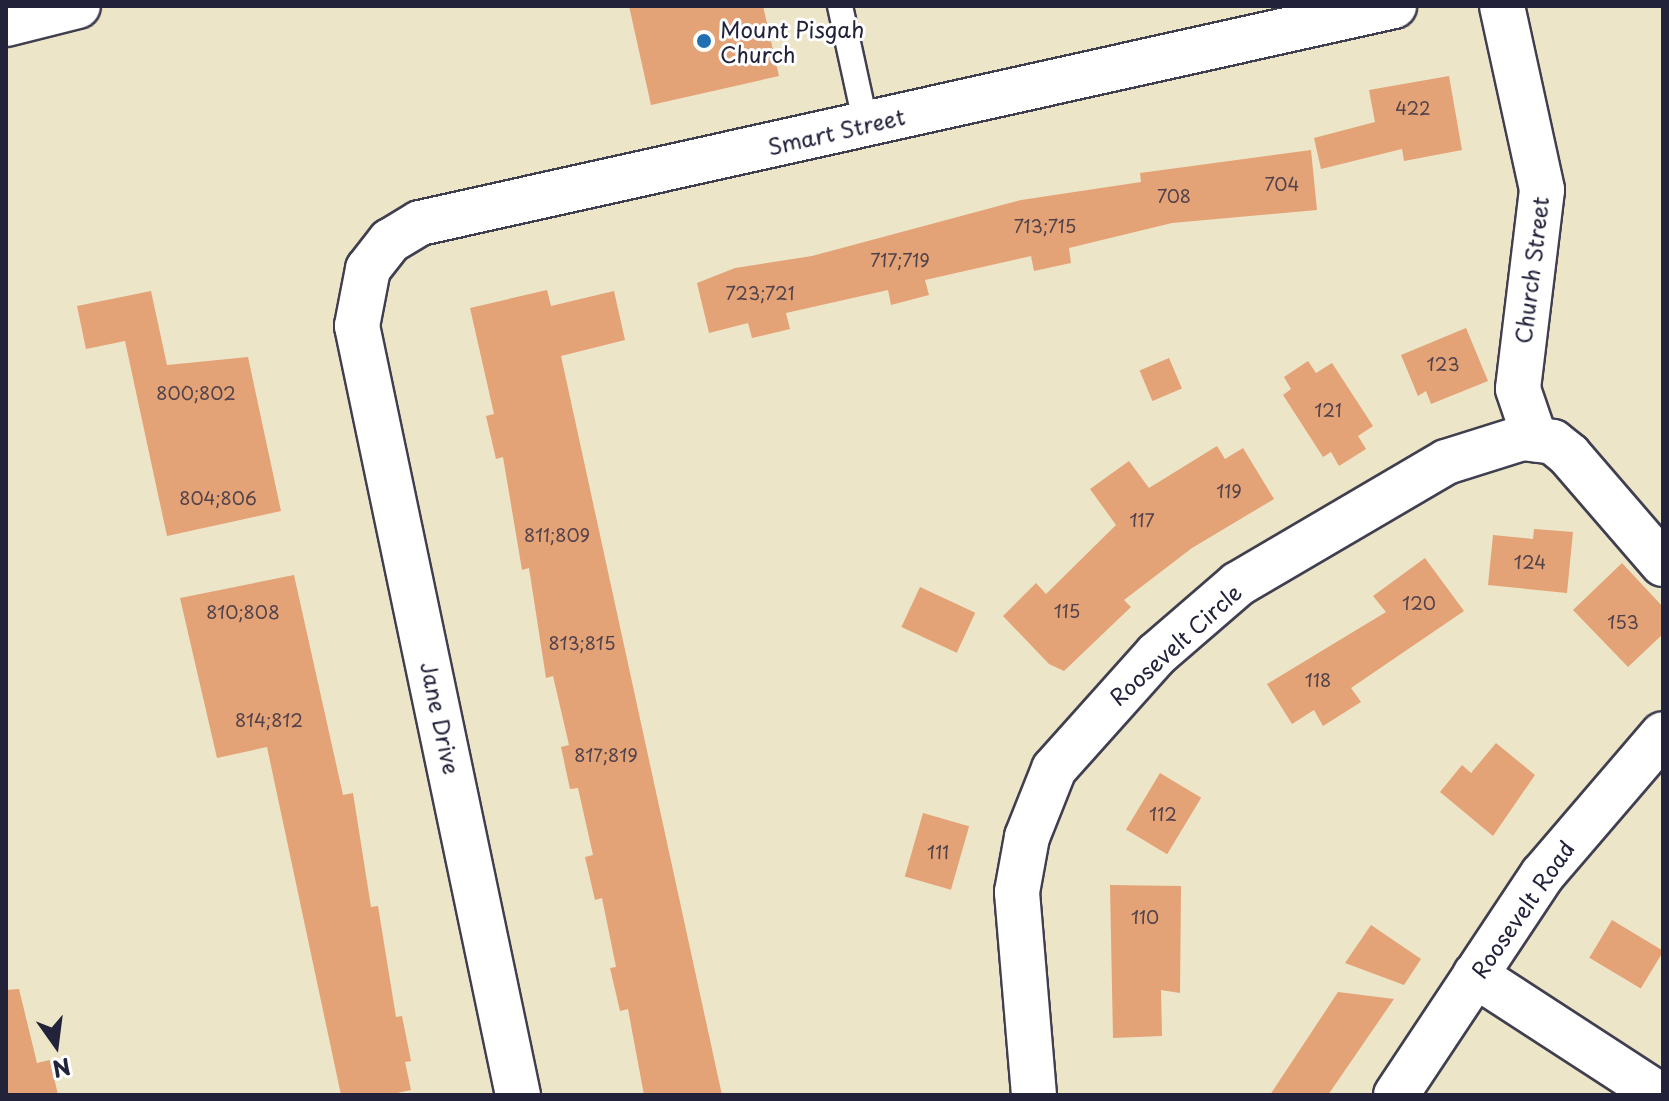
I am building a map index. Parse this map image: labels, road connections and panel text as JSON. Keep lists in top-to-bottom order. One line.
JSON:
{"streets":{"street":["Smart Street","Church Street","Roosevelt Circle","Jane Drive","Roosevelt Road"]},"crossings":[["Smart Street","Jane Drive"],["Church Street","Roosevelt Circle"]],"places":["Mount Pisgah Church"],"house_numbers":["422","704","708","713;715","717;719","723;721","123","800;802","121","119","804;806","117","811;809","124","120","115","810;808","153","813;815","118","814;812","817;819","112","111","110"],"north":"bottom"}
